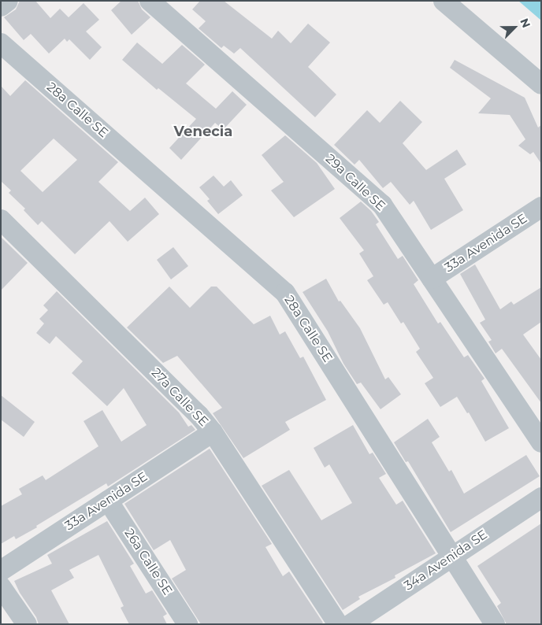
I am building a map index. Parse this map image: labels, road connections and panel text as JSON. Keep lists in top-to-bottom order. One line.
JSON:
{"streets":{"street":["28a Calle SE","29a Calle SE","33a Avenida SE","27a Calle SE","34a Avenida SE","26a Calle SE"]},"crossings":[["28a Calle SE","34a Avenida SE"],["29a Calle SE","33a Avenida SE"],["33a Avenida SE","27a Calle SE"],["33a Avenida SE","26a Calle SE"]],"districts":["Venecia"],"north":"top right"}
